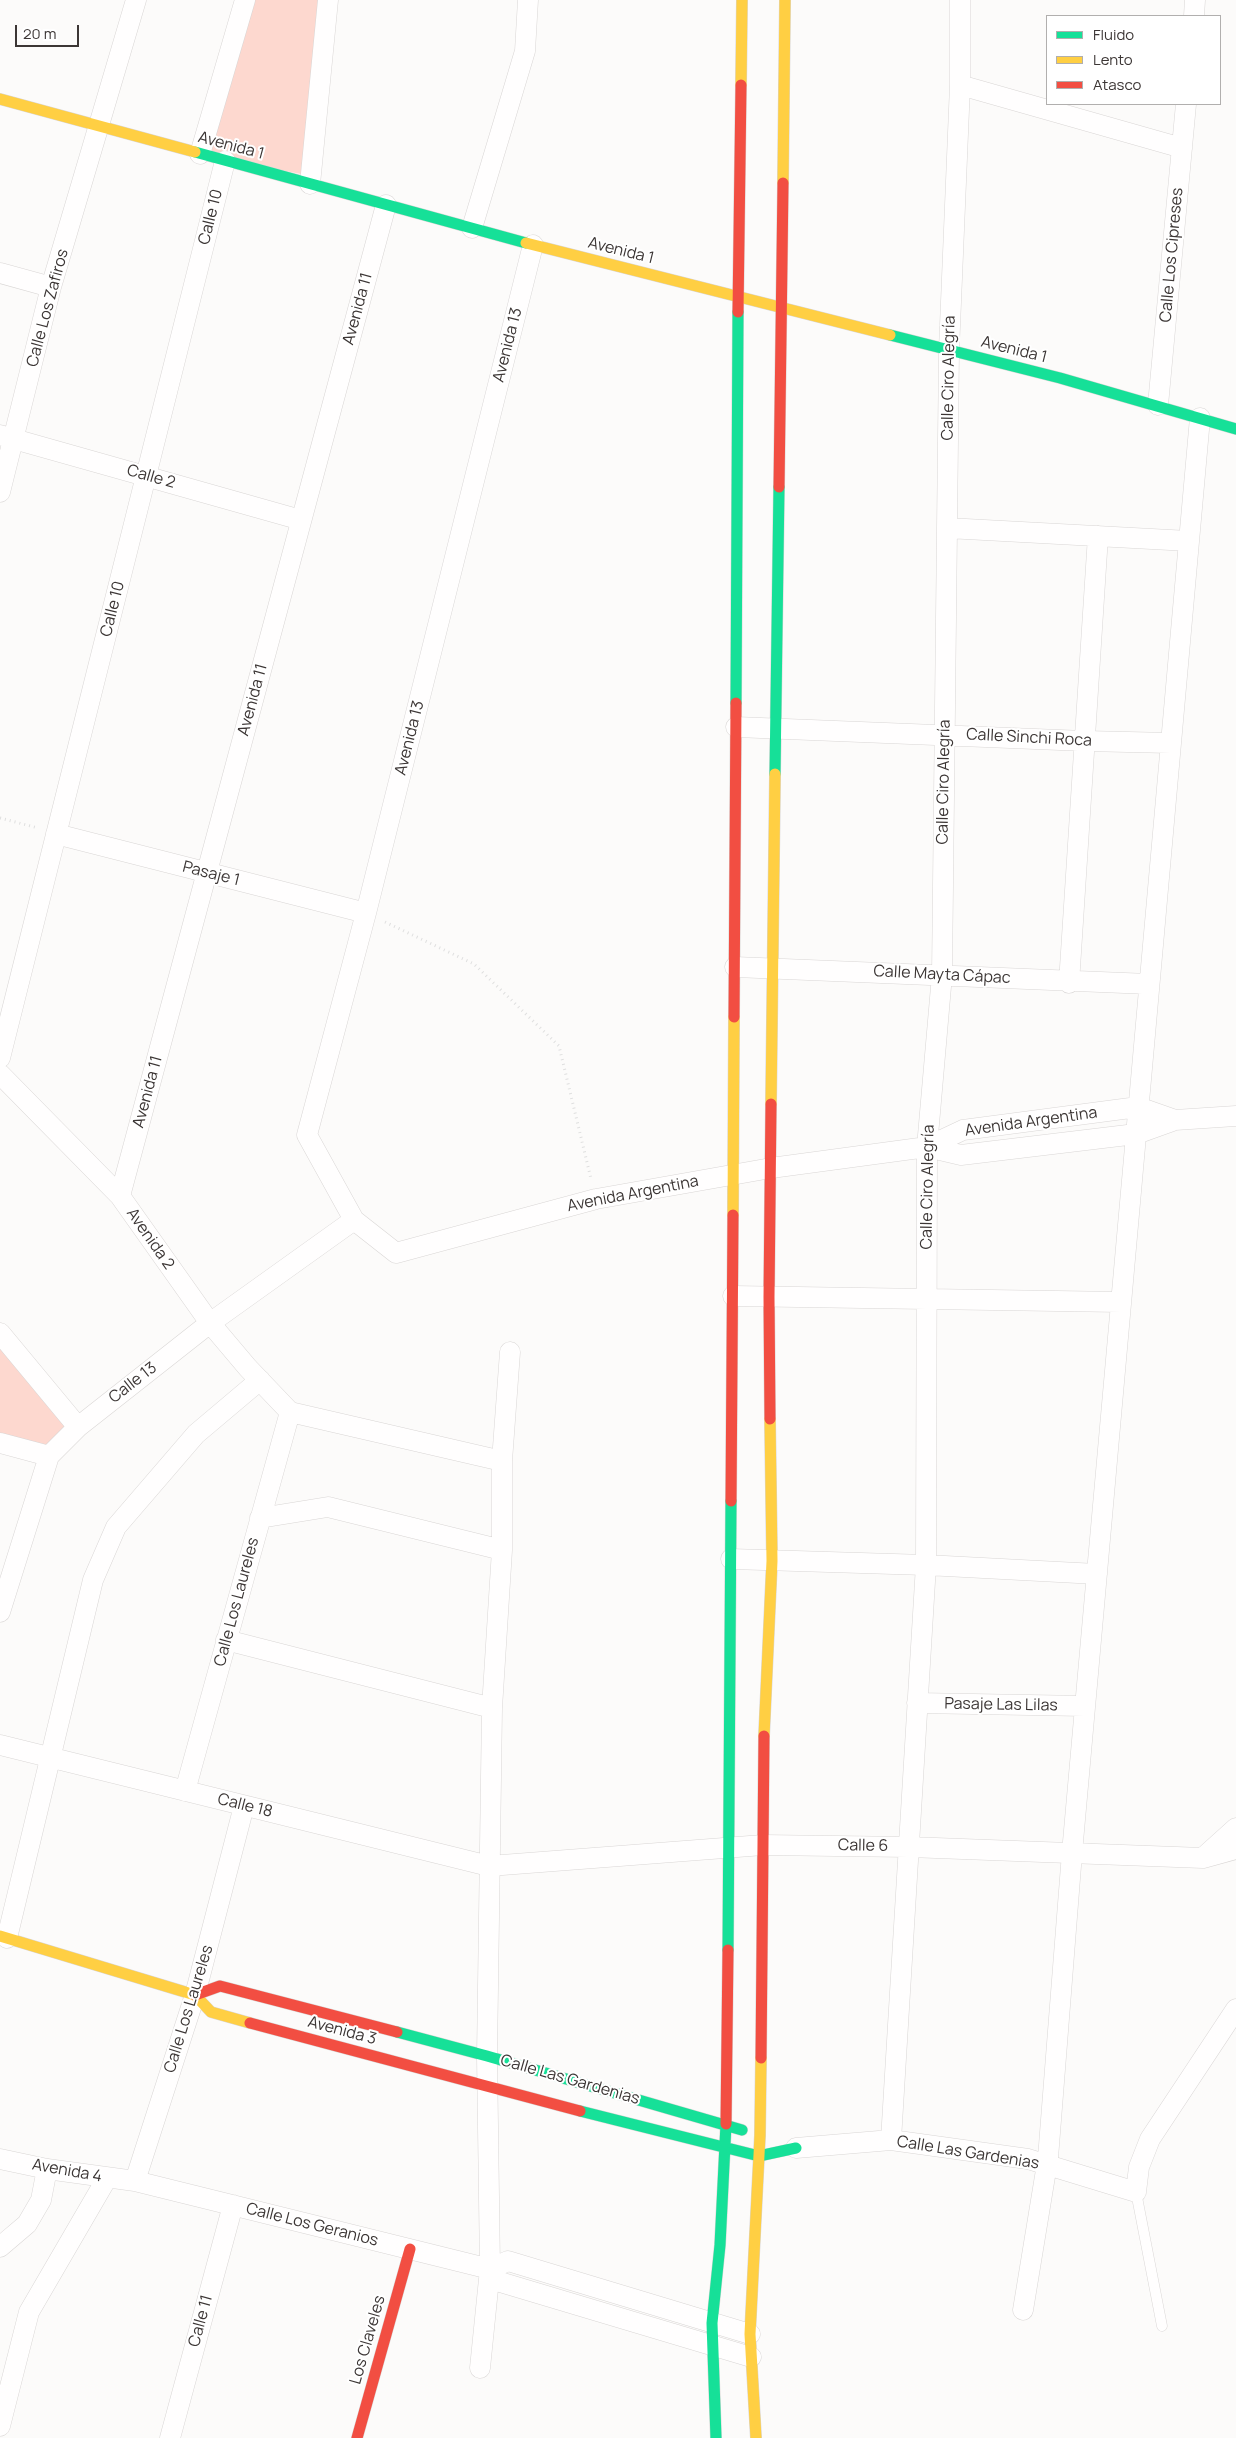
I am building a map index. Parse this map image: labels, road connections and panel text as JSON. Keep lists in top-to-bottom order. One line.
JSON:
{"streets":{"street":["Avenida 1","Calle 10","Calle Los Cipreses","Calle Los Zafiros","Avenida 11","Avenida 13","Calle Ciro Alegría","Calle 2","Calle Sinchi Roca","Pasaje 1","Calle Mayta Cápac","Avenida Argentina","Avenida 2","Calle 13","Calle Los Laureles","Pasaje Las Lilas","Calle 18","Calle 6","Avenida 3","Calle Las Gardenias","Avenida 4","Calle Los Geranios","Calle 11","Los Claveles"]},"crossings":[["Avenida 1","Calle 10"],["Avenida 1","Calle Los Cipreses"],["Avenida 1","Calle Los Zafiros"],["Avenida 1","Avenida 11"],["Avenida 1","Avenida 13"],["Avenida 1","Calle Ciro Alegría"],["Calle 10","Calle 2"],["Calle 10","Pasaje 1"],["Calle Los Zafiros","Calle 2"],["Avenida 11","Calle 2"],["Avenida 11","Pasaje 1"],["Avenida 11","Avenida 2"],["Avenida 13","Pasaje 1"],["Avenida 13","Avenida Argentina"],["Avenida 13","Calle 13"],["Calle Ciro Alegría","Calle Sinchi Roca"],["Calle Ciro Alegría","Calle Mayta Cápac"],["Calle Ciro Alegría","Avenida Argentina"],["Calle Ciro Alegría","Pasaje Las Lilas"],["Calle Ciro Alegría","Calle 6"],["Calle Ciro Alegría","Calle Las Gardenias"],["Avenida Argentina","Calle 13"],["Avenida 2","Calle 13"],["Avenida 2","Calle Los Laureles"],["Calle Los Laureles","Calle 18"],["Calle Los Laureles","Avenida 3"],["Calle Los Laureles","Avenida 4"],["Calle Los Laureles","Calle Los Geranios"],["Calle 18","Calle 6"],["Avenida 3","Calle Las Gardenias"],["Avenida 4","Calle Los Geranios"],["Calle Los Geranios","Calle 11"],["Calle Los Geranios","Los Claveles"]],"legend":["Fluido","Lento","Atasco"],"scale_bar":"20 m"}
